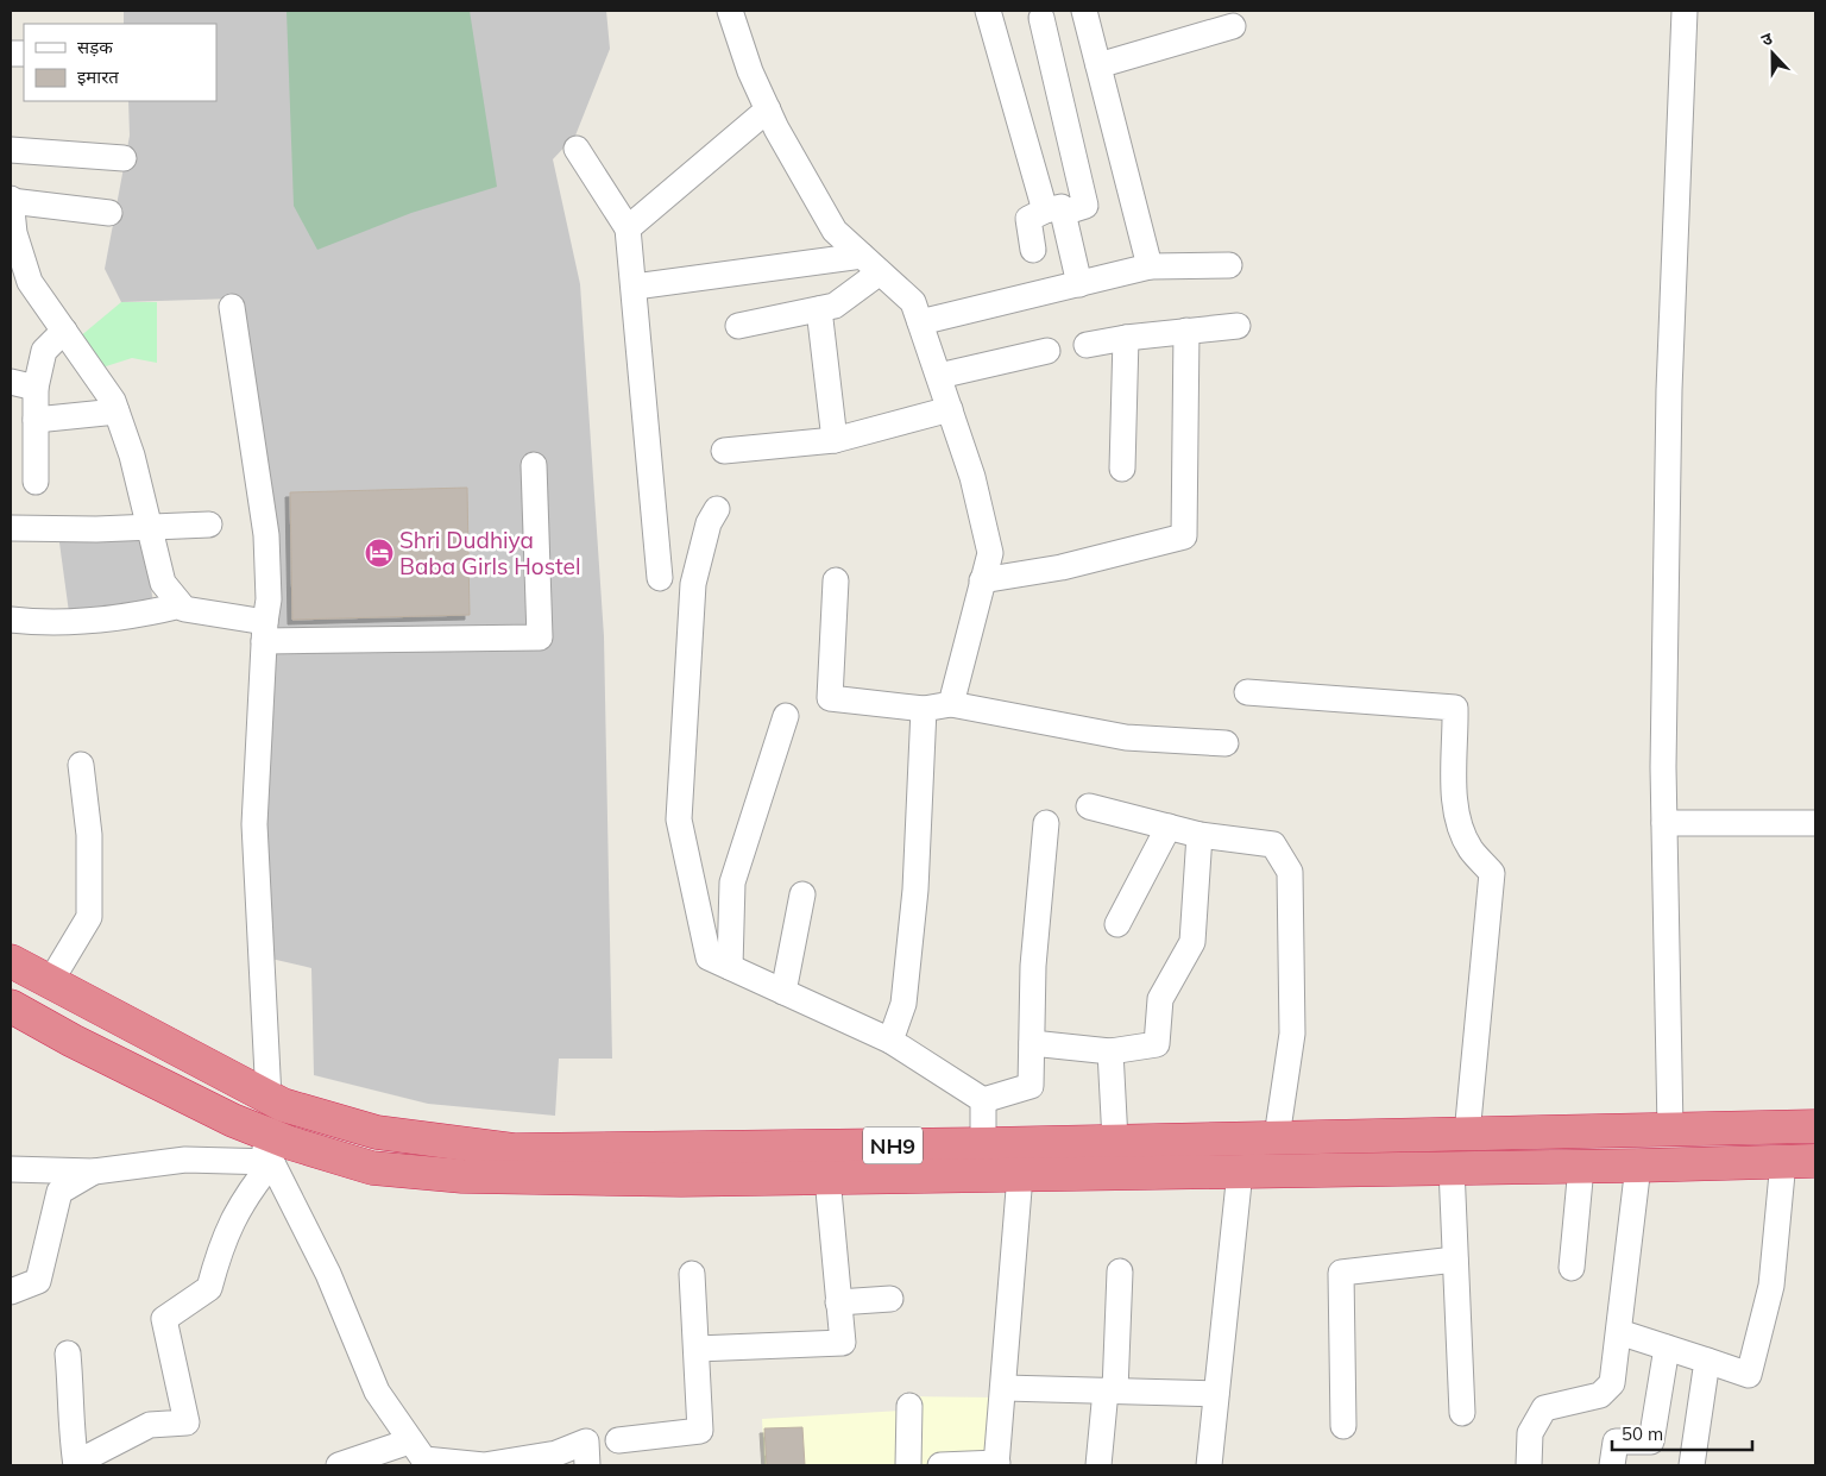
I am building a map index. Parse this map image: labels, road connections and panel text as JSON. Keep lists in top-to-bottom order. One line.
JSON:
{"streets":{"highway":["NH9"]},"places":{"hotel":["Shri Dudhiya Baba Girls Hostel"]},"legend":["सड़क","इमारत"],"scale_bar":"50 m","north":"top"}
